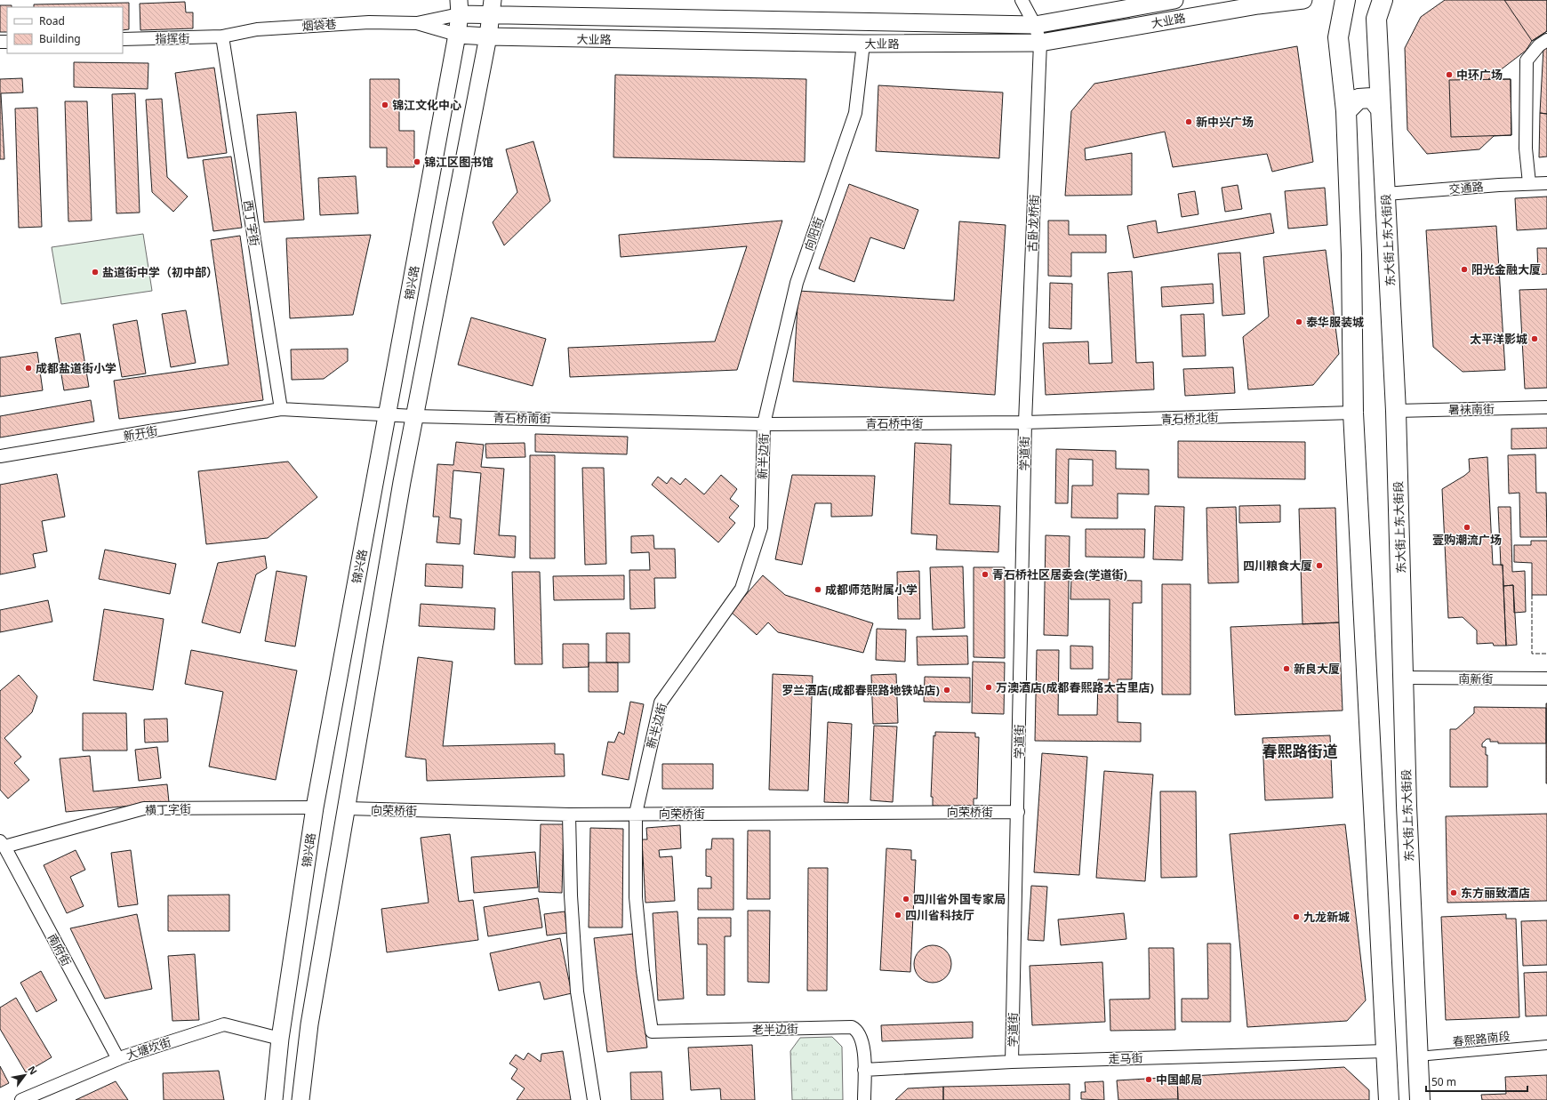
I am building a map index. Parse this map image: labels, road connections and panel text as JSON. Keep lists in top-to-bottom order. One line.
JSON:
{"streets":{"main road":["大业路","东大街上东大街段","锦兴路"],"street":["烟袋巷","指挥街","交通路","西丁字街","古卧龙桥街","向阳街","暑袜南街","青石桥南街","青石桥北街","青石桥中街","新开街","学道街","新半边街","南新街","横丁字街","向荣桥街","南府街","老半边街","春熙路南段","大塘坎街","走马街"]},"crossings":[["大业路","古卧龙桥街"],["大业路","向阳街"],["大业路","锦兴路"],["烟袋巷","指挥街"],["烟袋巷","西丁字街"],["指挥街","西丁字街"],["交通路","东大街上东大街段"],["西丁字街","青石桥南街"],["西丁字街","新开街"],["古卧龙桥街","青石桥北街"],["古卧龙桥街","青石桥中街"],["古卧龙桥街","学道街"],["向阳街","青石桥南街"],["向阳街","青石桥中街"],["向阳街","新半边街"],["东大街上东大街段","暑袜南街"],["东大街上东大街段","南新街"],["东大街上东大街段","春熙路南段"],["锦兴路","青石桥南街"],["锦兴路","横丁字街"],["锦兴路","大塘坎街"],["青石桥南街","青石桥中街"],["青石桥南街","新开街"],["青石桥南街","新半边街"],["青石桥北街","青石桥中街"],["青石桥北街","学道街"],["青石桥中街","学道街"],["青石桥中街","新半边街"],["学道街","向荣桥街"],["学道街","走马街"],["新半边街","向荣桥街"],["新半边街","老半边街"],["横丁字街","南府街"],["南府街","大塘坎街"],["老半边街","走马街"]],"districts":["春熙路街道"],"places":["中环广场","锦江文化中心","新中兴广场","锦江区图书馆","阳光金融大厦","盐道街中学（初中部）","泰华服装城","太平洋影城","成都盐道街小学","壹购潮流广场","四川粮食大厦","青石桥社区居委会(学道街)","成都师范附属小学","新良大厦","万澳酒店(成都春熙路太古里店)","罗兰酒店(成都春熙路地铁站店)","东方丽致酒店","四川省外国专家局","四川省科技厅","九龙新城","中国邮局"],"legend":["Road","Building"],"scale_bar":"50 m","north":"top right"}
